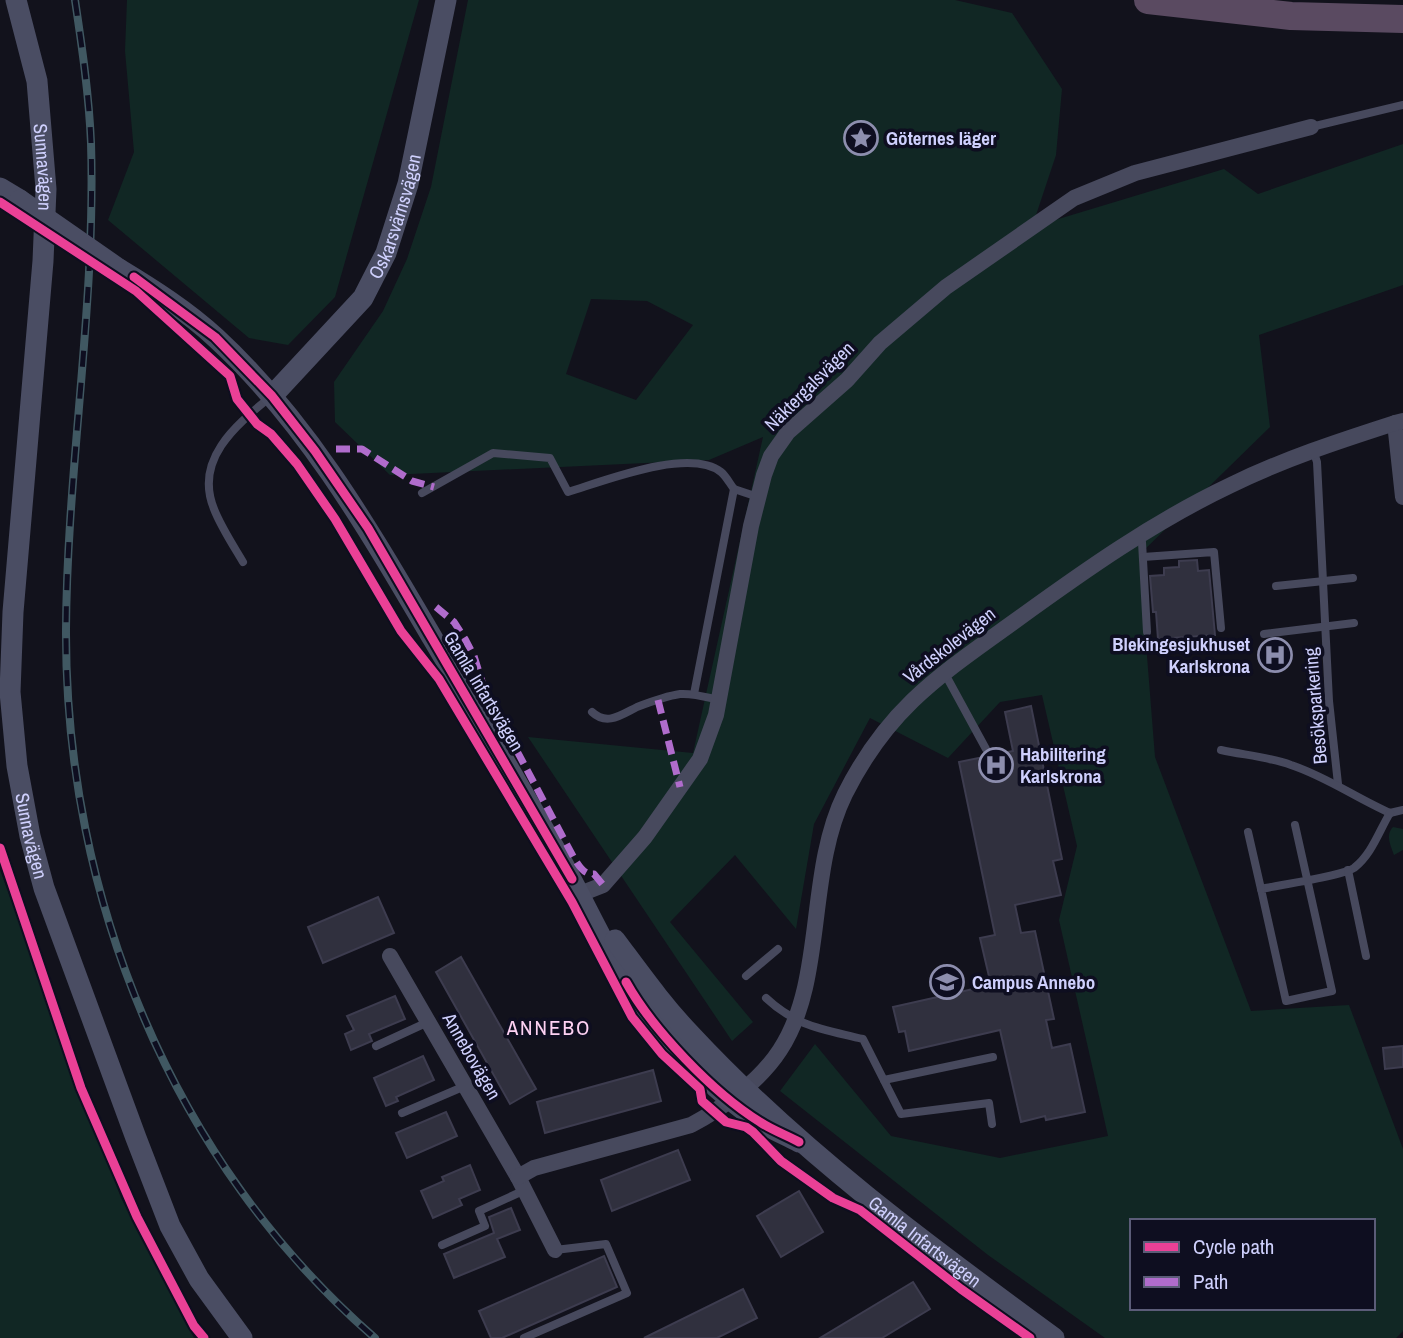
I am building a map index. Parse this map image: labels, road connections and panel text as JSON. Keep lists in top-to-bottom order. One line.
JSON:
{"streets":{"street":["Sunnavägen","Oskarsvärnsvägen","Näktergalsvägen","Vårdskolevägen","Gamla Infartsvägen","Annebovägen"],"lane":["Besöksparkering"]},"crossings":[["Oskarsvärnsvägen","Gamla Infartsvägen"],["Näktergalsvägen","Gamla Infartsvägen"],["Vårdskolevägen","Gamla Infartsvägen"],["Vårdskolevägen","Besöksparkering"]],"districts":["ANNEBO"],"places":{"place":["Göternes läger"],"hospital":["Blekingesjukhuset Karlskrona","Habilitering Karlskrona"],"school or university":["Campus Annebo"]},"legend":["Cycle path","Path"]}
